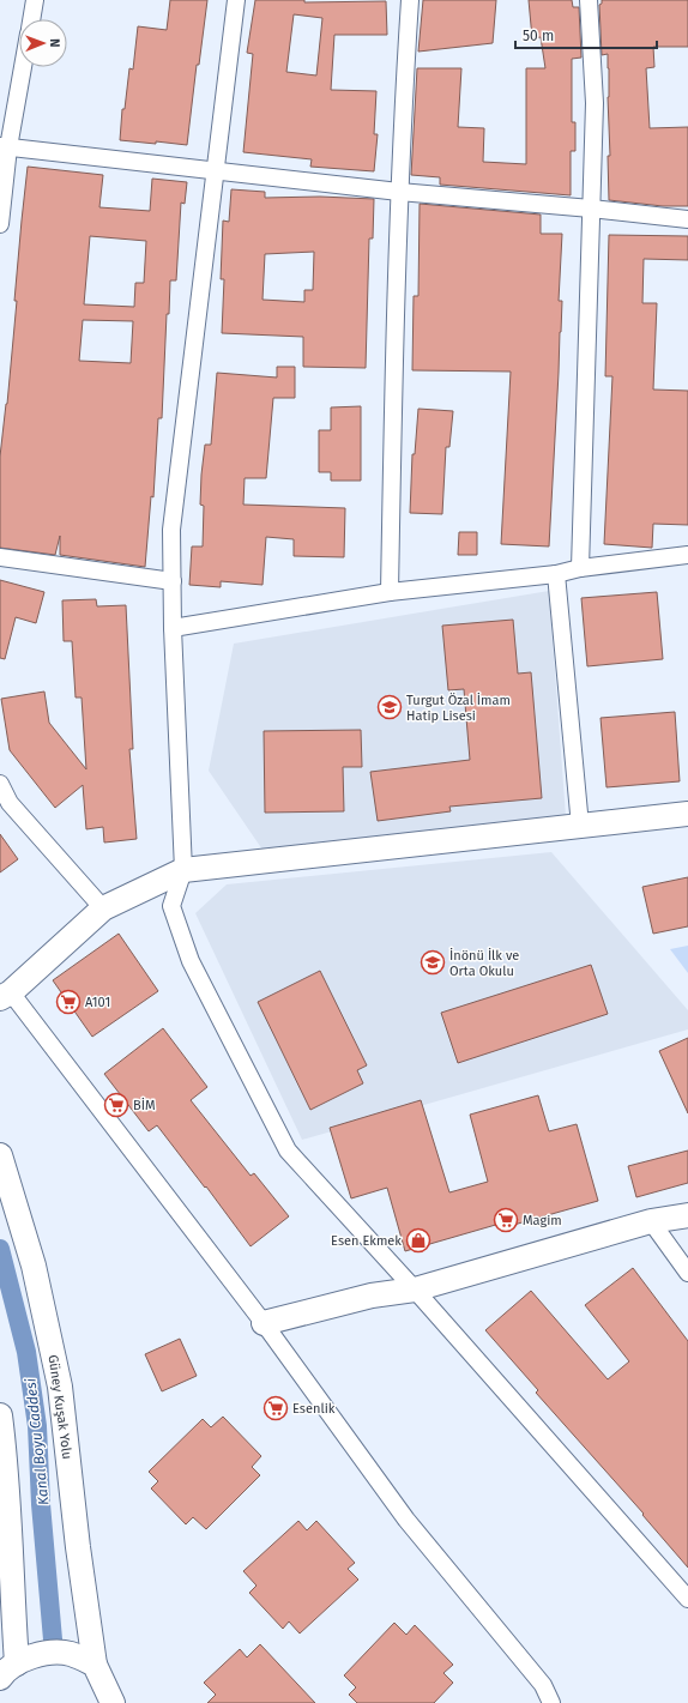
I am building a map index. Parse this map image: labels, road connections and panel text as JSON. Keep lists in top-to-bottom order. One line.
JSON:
{"streets":{"street":["Güney Kuşak Yolu"]},"water":["Kanal Boyu Caddesi"],"places":{"school or university":["Turgut Özal İmam Hatip Lisesi","İnönü İlk ve Orta Okulu"],"supermarket":["A101","BİM","Magim","Esenlik"],"shop":["Esen Ekmek"]},"scale_bar":"50 m","north":"right"}
